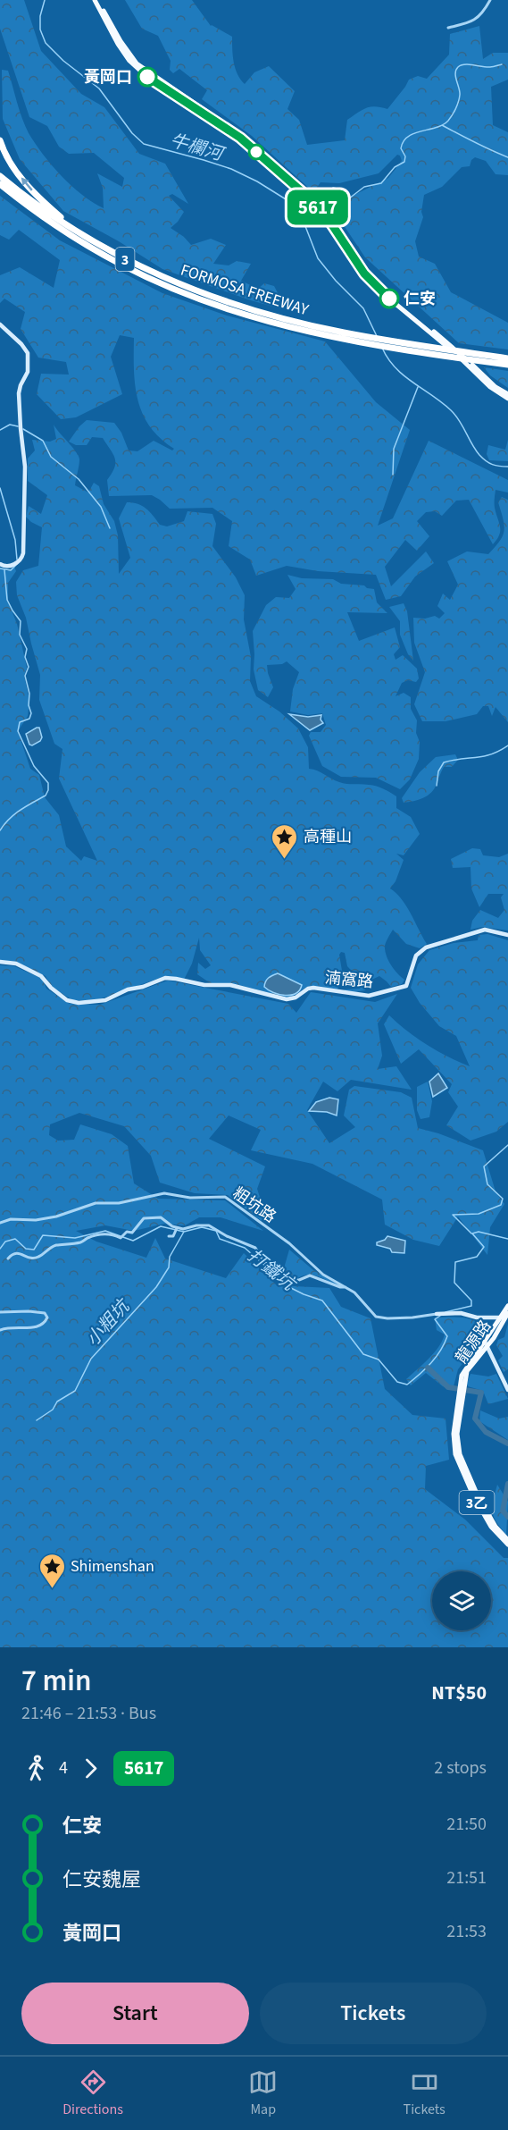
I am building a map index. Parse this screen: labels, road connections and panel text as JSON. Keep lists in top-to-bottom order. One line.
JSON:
{"streets":{"highway":["3","FORMOSA FREEWAY"],"main road":["龍源路","3乙"],"street":["湳窩路","粗坑路"]},"crossings":[["粗坑路","龍源路"],["粗坑路","3乙"],["龍源路","3乙"]],"water":["牛欄河","打鐵坑","小粗坑"],"places":{"other":["黃岡口","仁安"],"place":["高種山","Shimenshan"]},"lines":["bus line 5617"],"page":{"on_map":"5617","heading":["7 min","21:46 – 21:53 · Bus","NT$50"],"legs":["4","5617","2 stops"],"list":[{"name":"仁安","value":"21:50"},{"name":"仁安魏屋","value":"21:51"},{"name":"黃岡口","value":"21:53"}],"buttons":["Start","Tickets"],"tabs":["Directions","Map","Tickets"]}}
